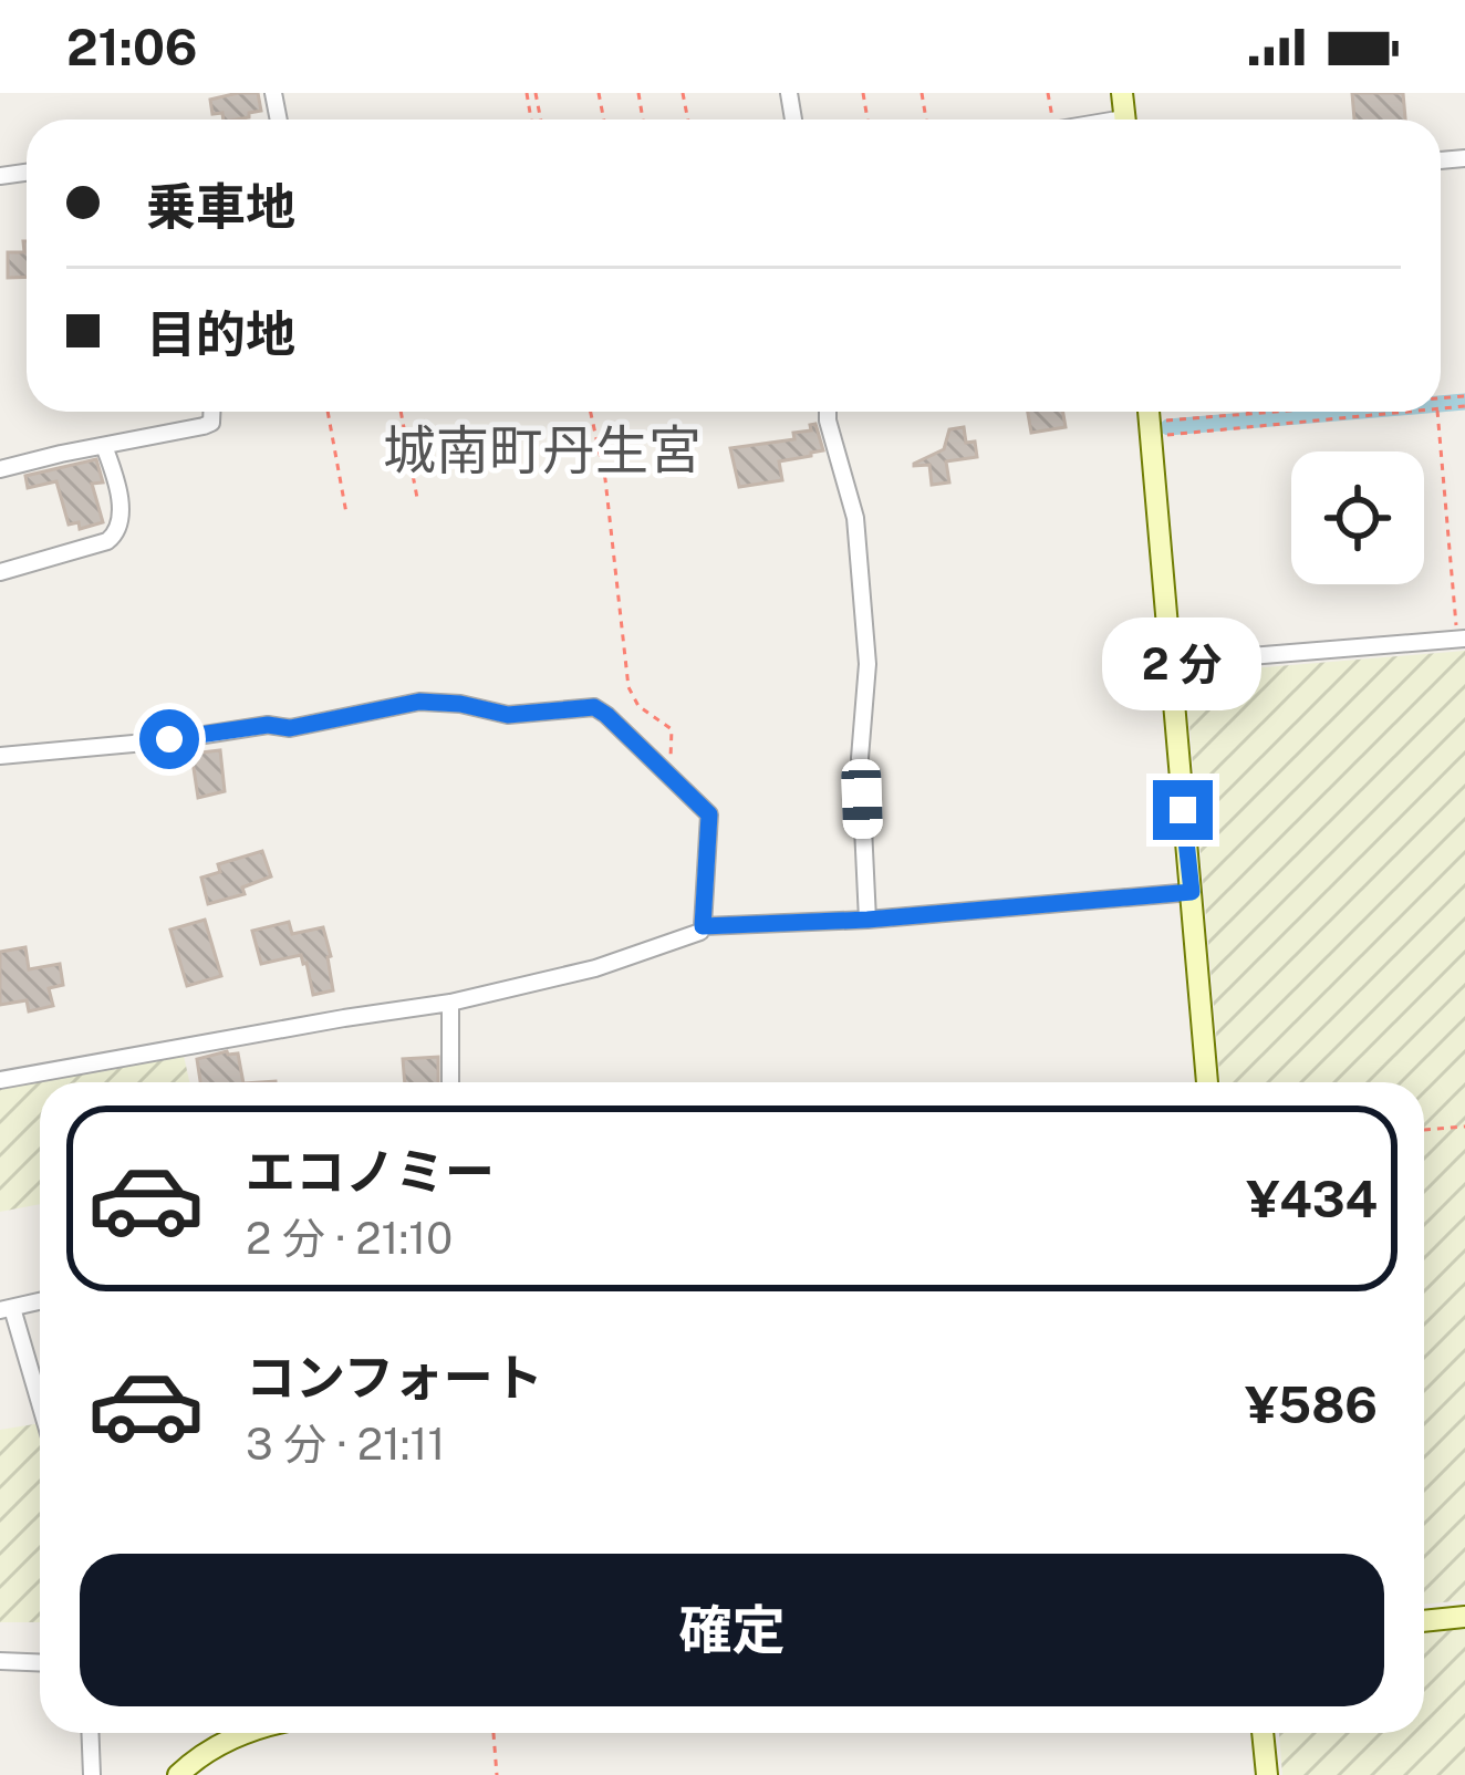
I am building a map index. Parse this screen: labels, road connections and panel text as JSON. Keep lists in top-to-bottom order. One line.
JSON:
{"districts":["城南町丹生宮"],"page":{"status":"21:06","banner":["乗車地","目的地"],"bubble":"2 分","list":[{"name":"エコノミー","note":"2 分 · 21:10","value":"¥434"},{"name":"コンフォート","note":"3 分 · 21:11","value":"¥586"}],"buttons":"確定"}}
